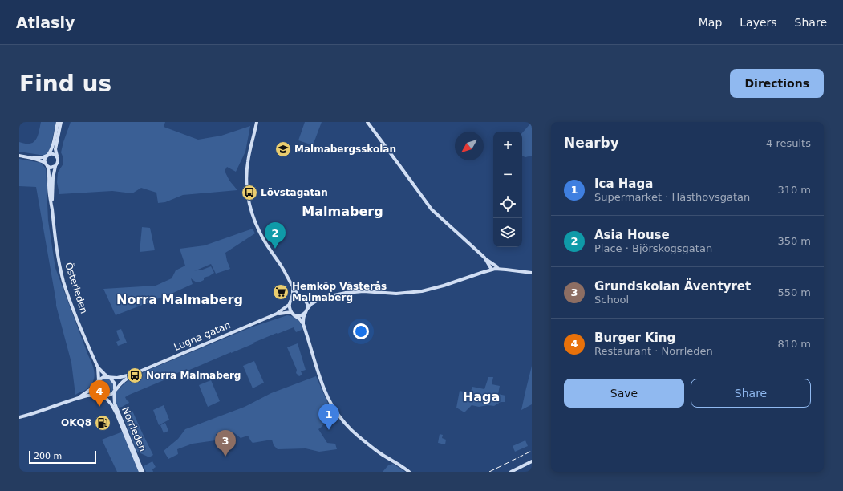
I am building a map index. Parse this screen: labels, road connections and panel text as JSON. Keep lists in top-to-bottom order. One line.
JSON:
{"streets":{"main road":["Österleden","Lugna gatan","Norrleden"]},"crossings":[["Österleden","Lugna gatan"],["Österleden","Norrleden"],["Lugna gatan","Norrleden"]],"districts":["Malmaberg","Norra Malmaberg","Haga"],"places":{"school or university":["Malmabergsskolan"],"bus stop":["Lövstagatan","Norra Malmaberg"],"supermarket":["Hemköp Västerås Malmaberg"],"fuel station":["OKQ8"]},"scale_bar":"200 m","north":"bottom left","page":{"header":"Atlasly","nav":["Map","Layers","Share"],"buttons":["Directions",["Save","Share"]],"title":"Find us","heading":["Nearby","4 results"],"map_buttons":["+","−"],"list":[{"mark":"1","name":"Ica Haga","note":"Supermarket · Hästhovsgatan","value":"310 m"},{"mark":"2","name":"Asia House","note":"Place · Björskogsgatan","value":"350 m"},{"mark":"3","name":"Grundskolan Äventyret","note":"School","value":"550 m"},{"mark":"4","name":"Burger King","note":"Restaurant · Norrleden","value":"810 m"}],"pins":["2","4","1","3"],"scale":"200 m"}}
